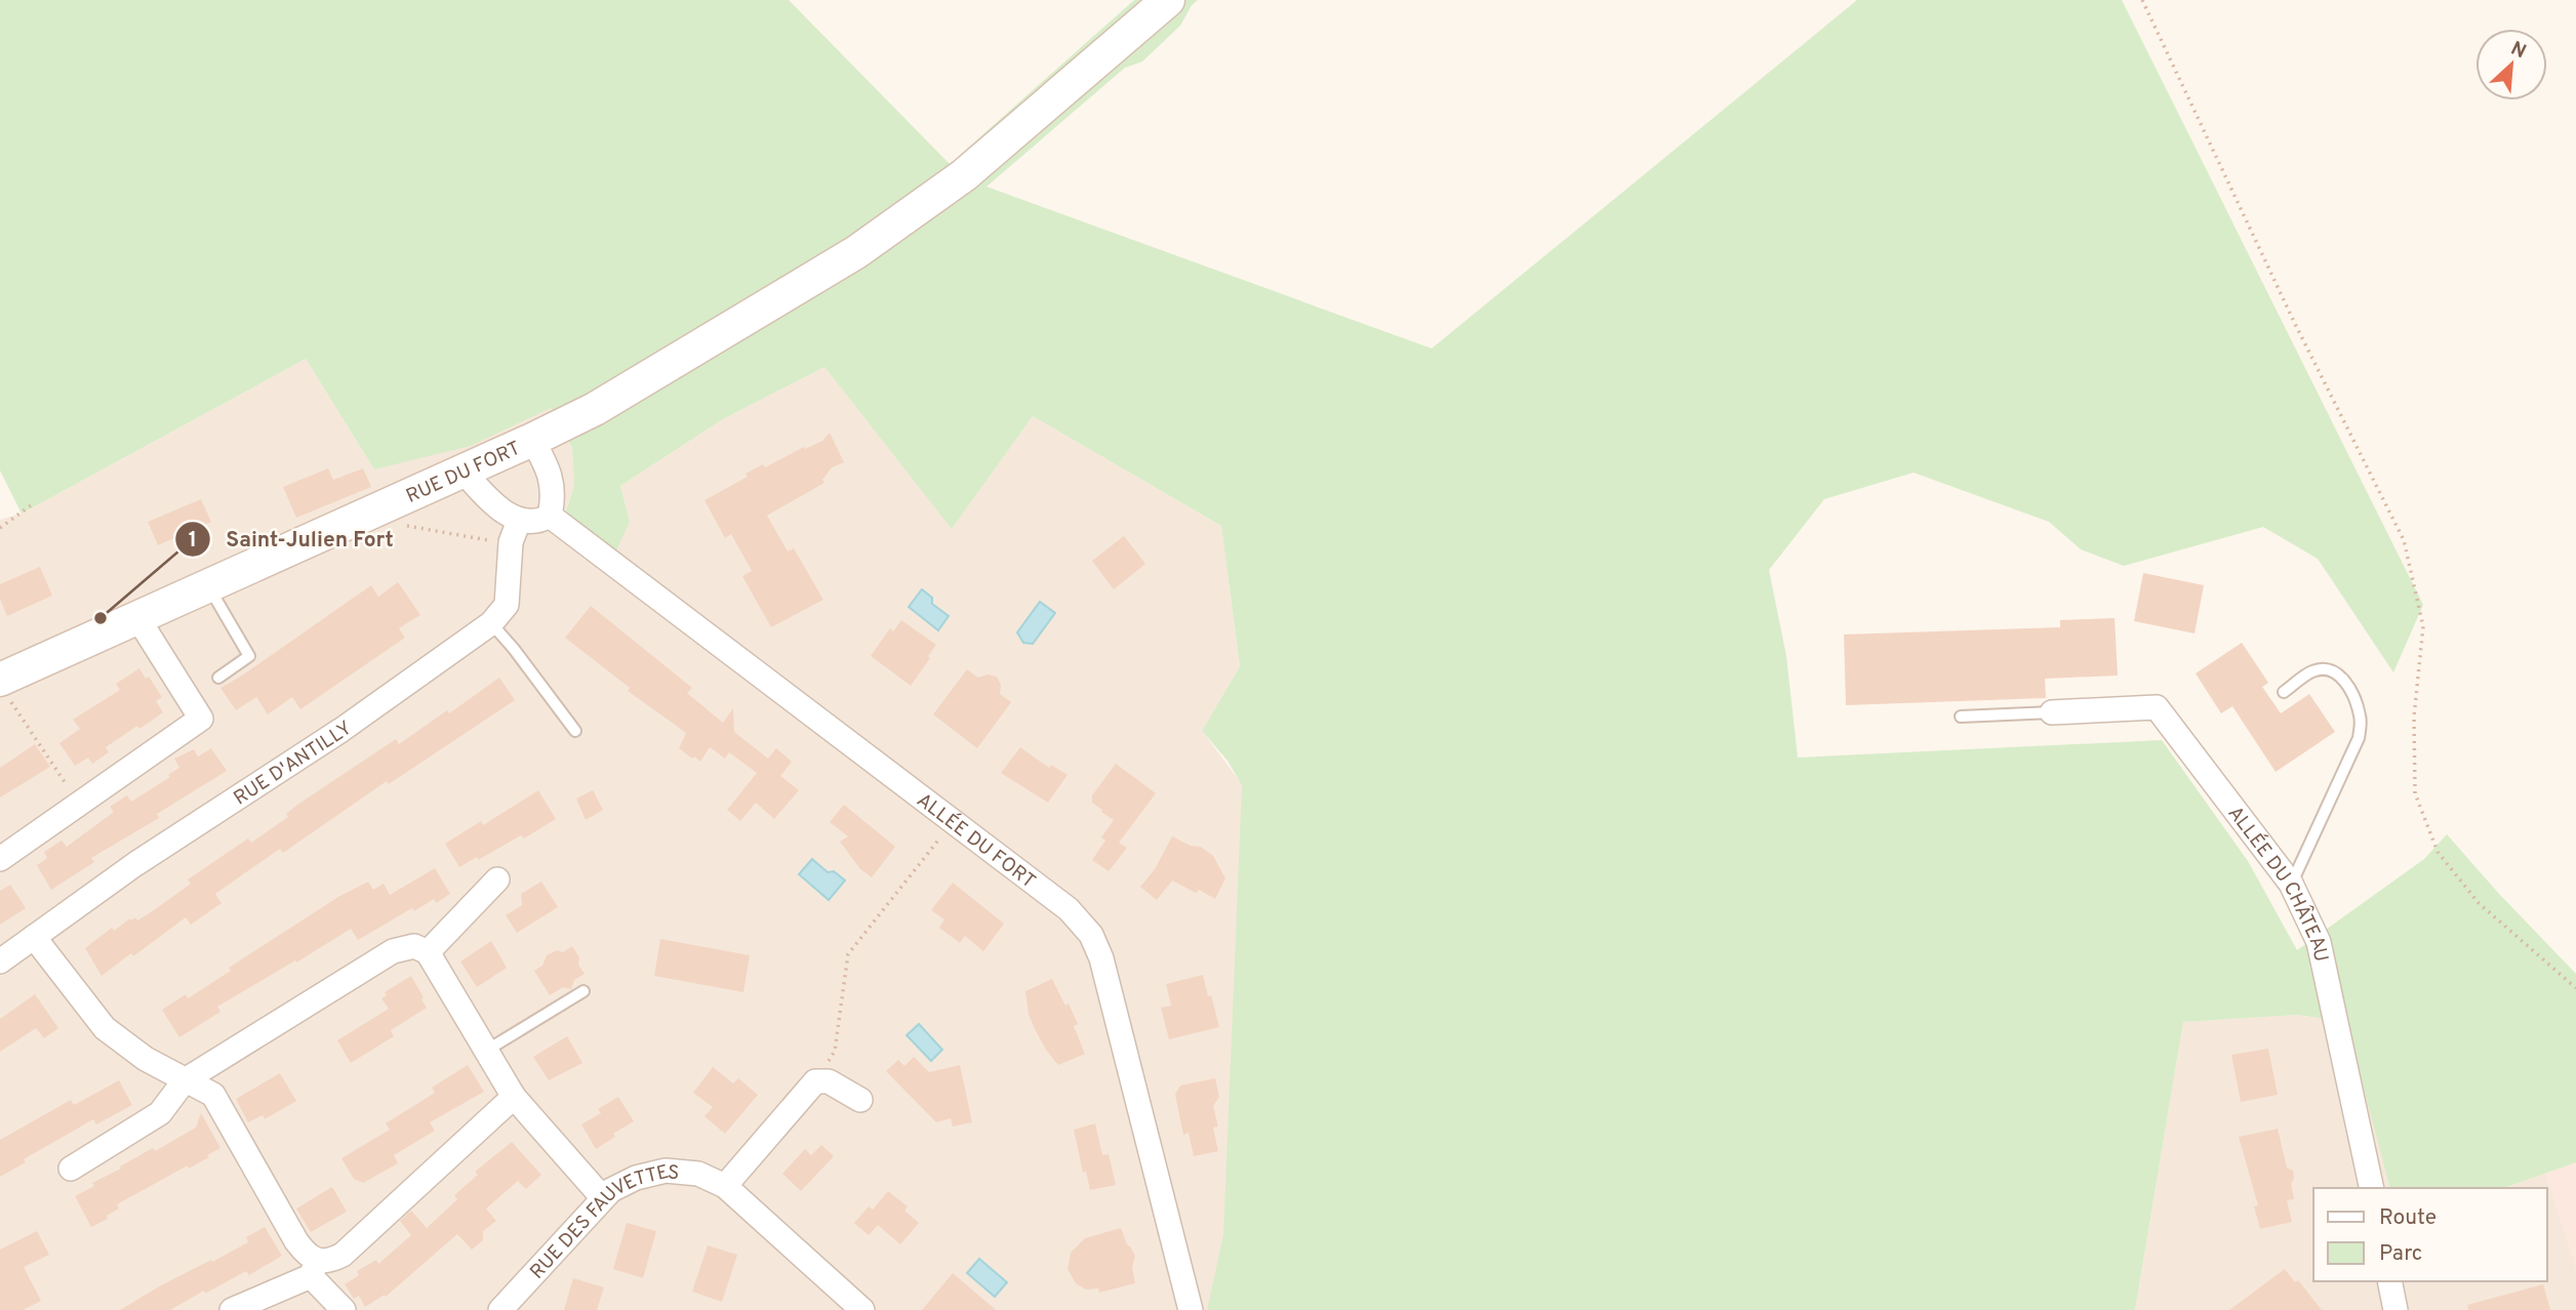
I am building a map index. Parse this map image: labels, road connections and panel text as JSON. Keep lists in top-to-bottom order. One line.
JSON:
{"streets":{"main road":["RUE DU FORT"],"street":["RUE D'ANTILLY","ALLÉE DU FORT","ALLÉE DU CHÂTEAU","RUE DES FAUVETTES"]},"places":["Saint-Julien Fort"],"legend":["Route","Parc"],"north":"top right"}
